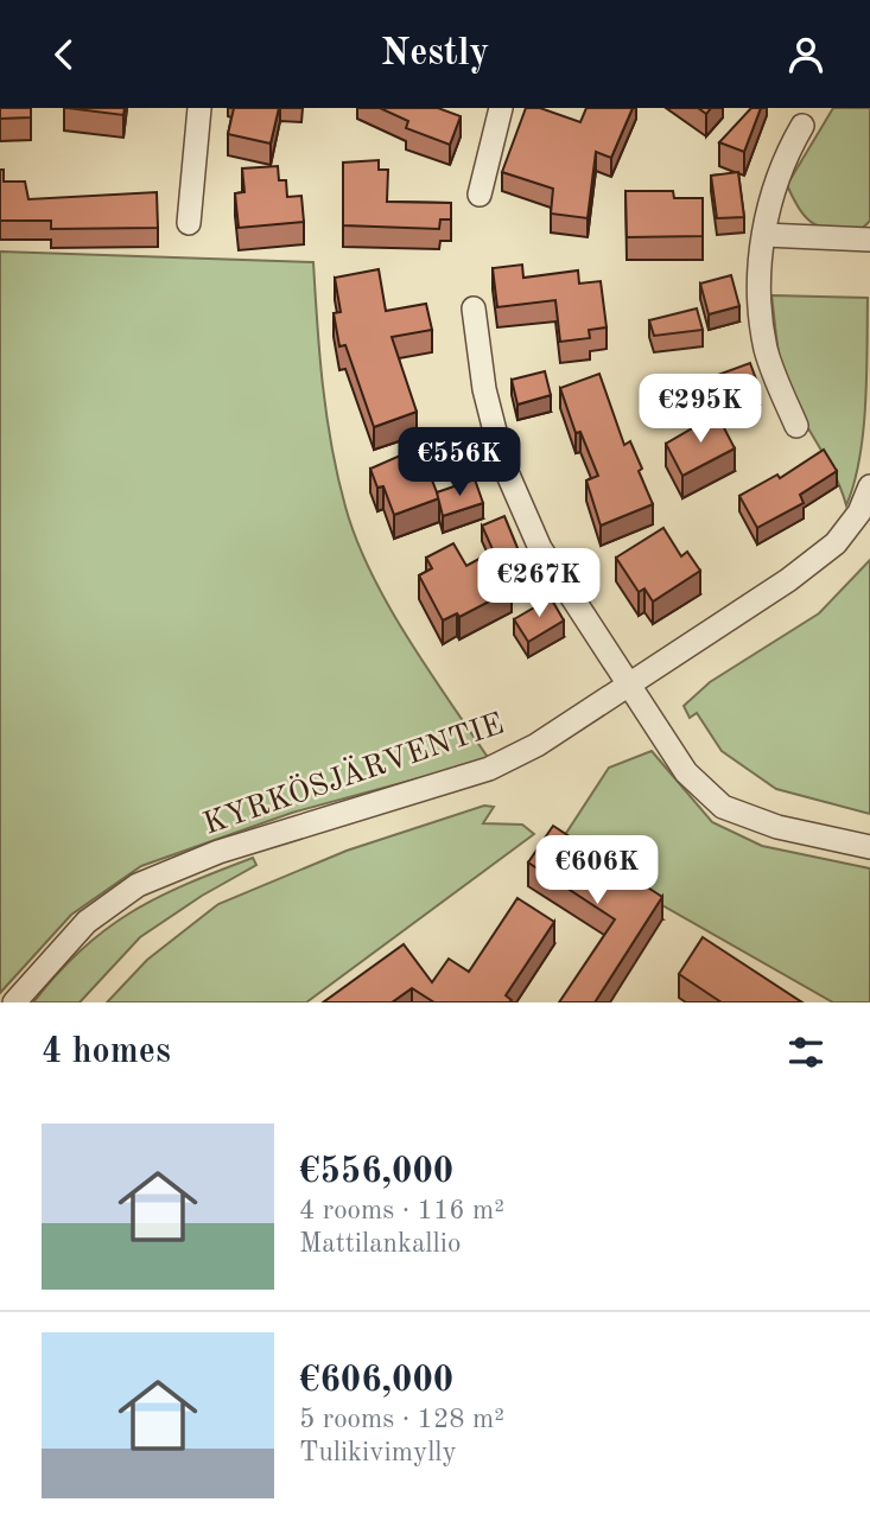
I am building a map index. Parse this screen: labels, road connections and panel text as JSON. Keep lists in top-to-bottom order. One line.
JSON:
{"streets":{"street":["KYRKÖSJÄRVENTIE"]},"page":{"header":"Nestly","price":["€295K","€556K","€267K","€606K"],"heading":"4 homes","list":[{"name":"€556,000","note":"4 rooms · 116 m² · Mattilankallio"},{"name":"€606,000","note":"5 rooms · 128 m² · Tulikivimylly"}]}}
